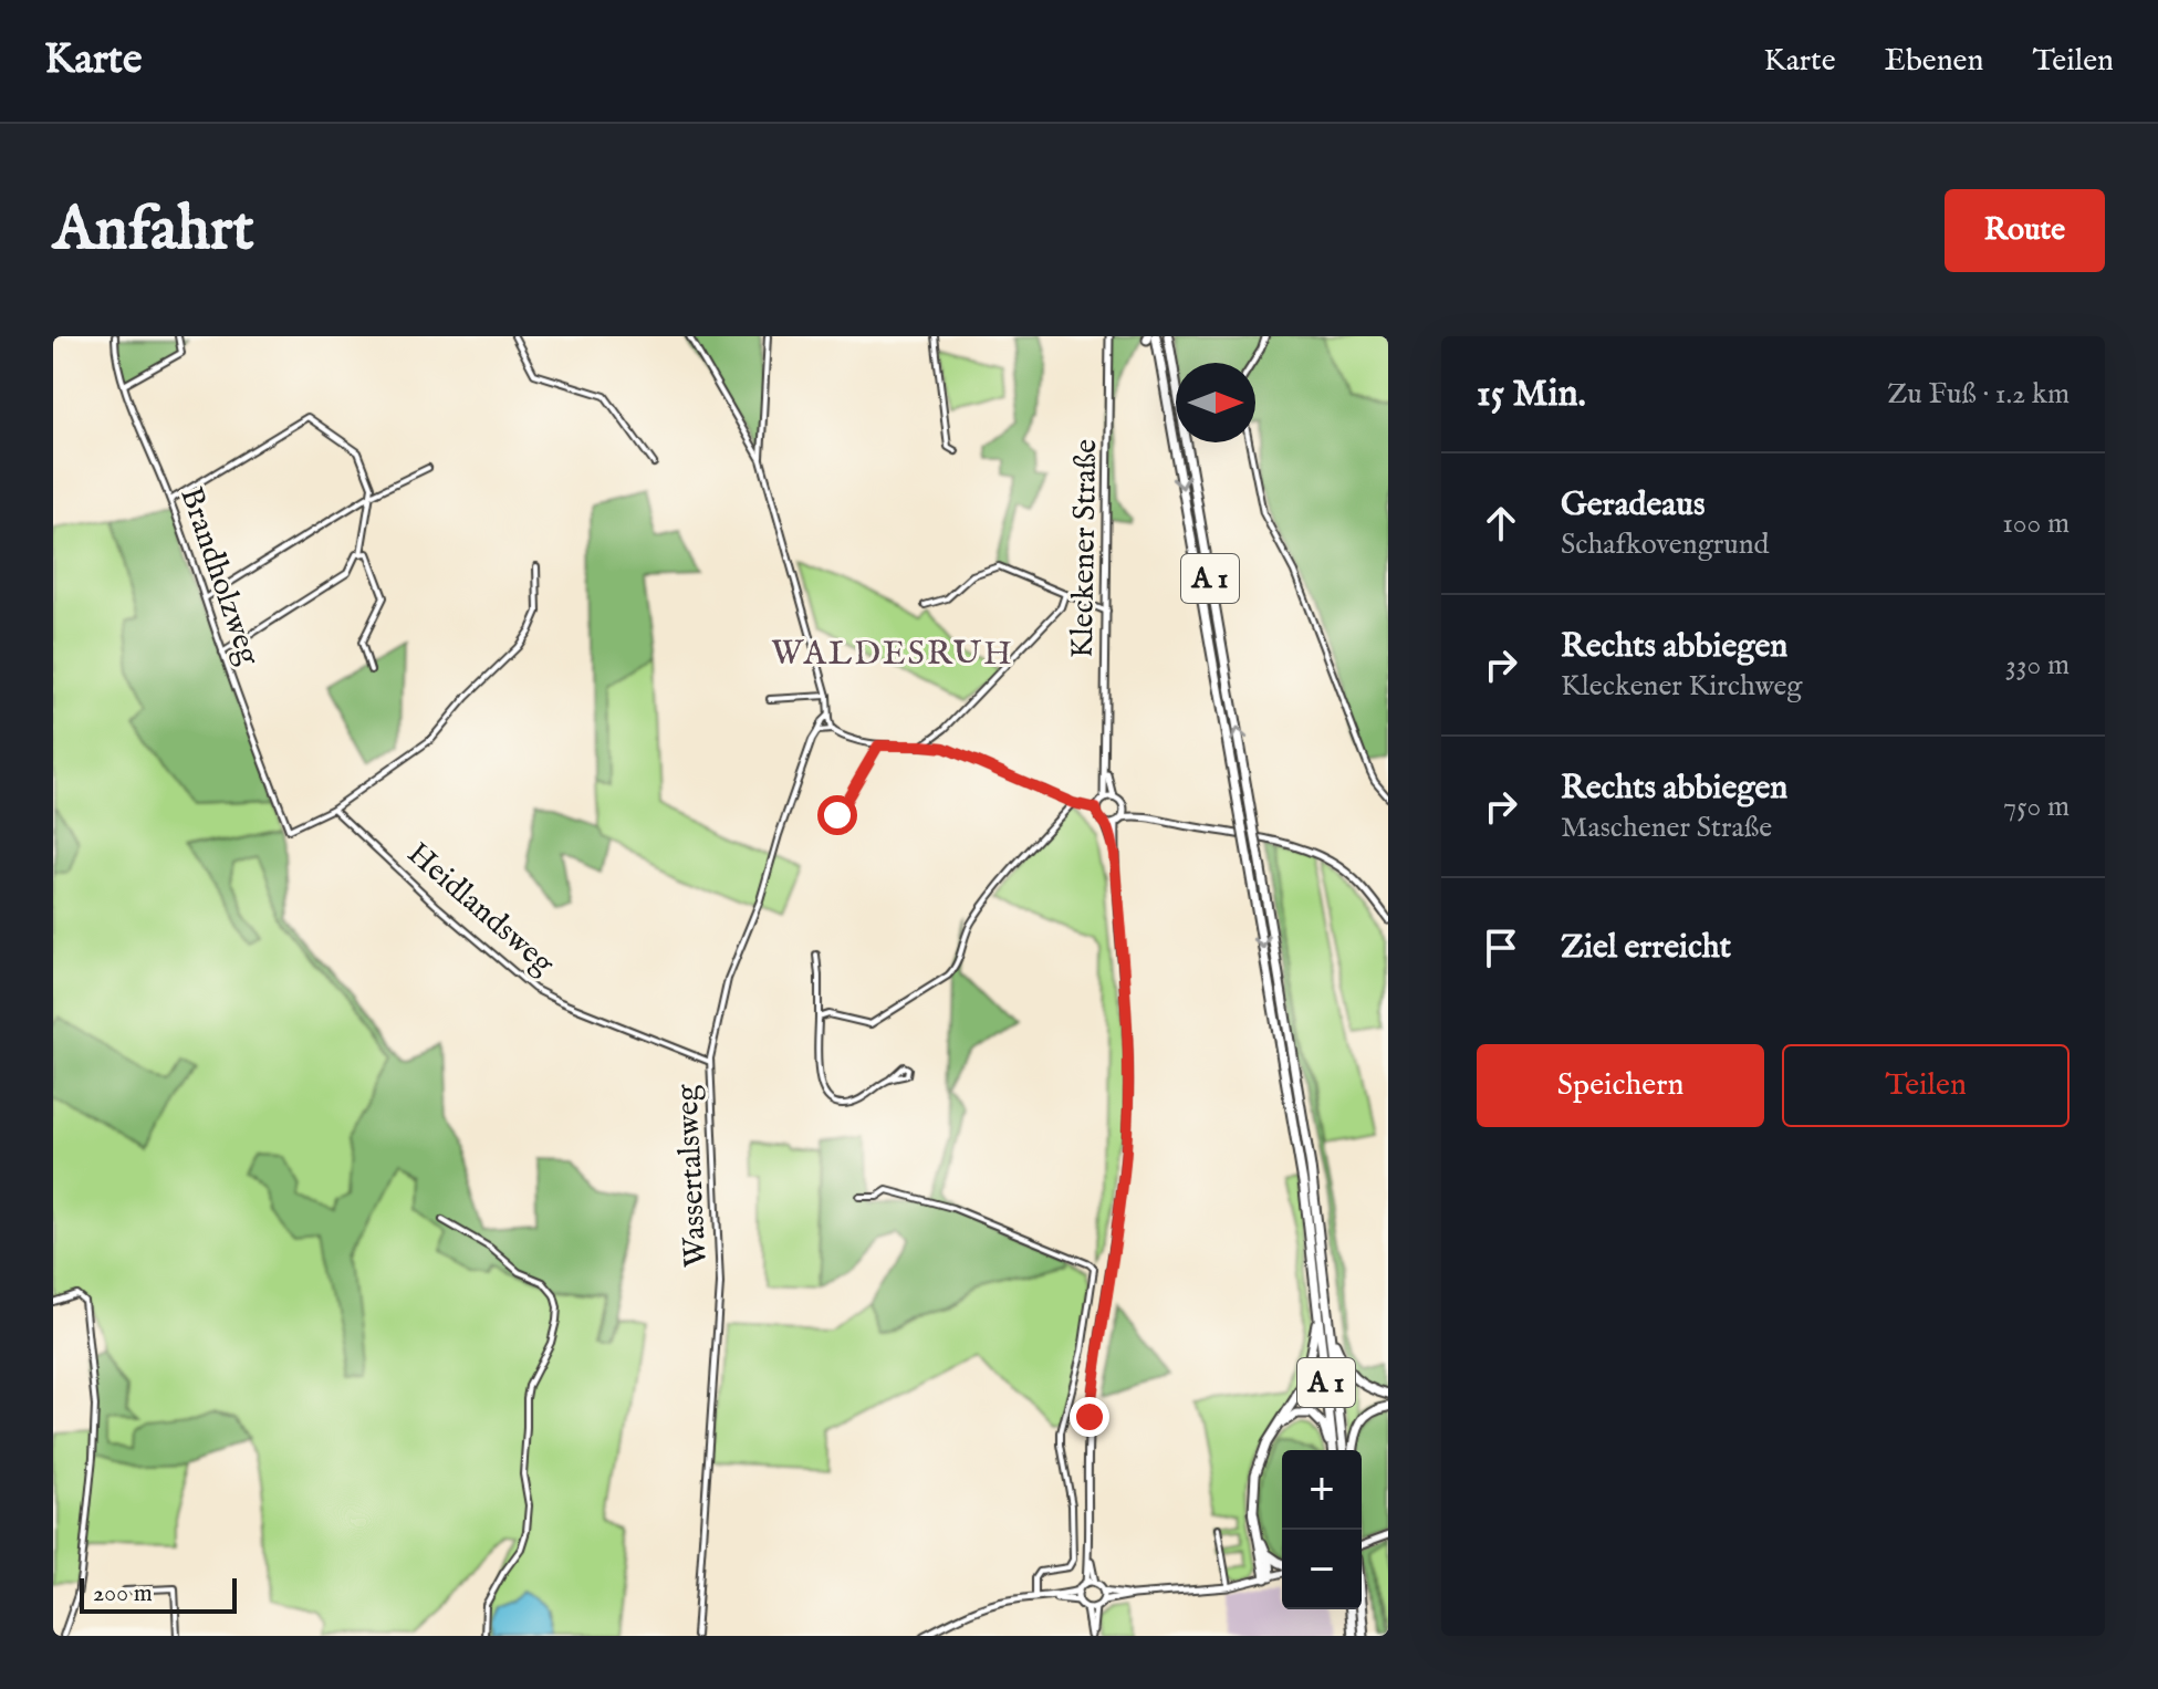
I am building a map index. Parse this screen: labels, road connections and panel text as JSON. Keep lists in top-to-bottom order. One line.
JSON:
{"streets":{"highway":["A 1"],"street":["Kleckener Straße","Brandholzweg","Heidlandsweg","Wassertalsweg"]},"crossings":[["Brandholzweg","Heidlandsweg"],["Heidlandsweg","Wassertalsweg"]],"districts":["WALDESRUH"],"scale_bar":"200 m","north":"right","page":{"header":"Karte","nav":["Karte","Ebenen","Teilen"],"buttons":["Route",["Speichern","Teilen"]],"title":"Anfahrt","heading":["15 Min.","Zu Fuß · 1.2 km"],"list":[["Geradeaus","Schafkovengrund","100 m"],["Rechts abbiegen","Kleckener Kirchweg","330 m"],["Rechts abbiegen","Maschener Straße","750 m"],"Ziel erreicht"],"map_buttons":["+","−"],"scale":"200 m"}}
